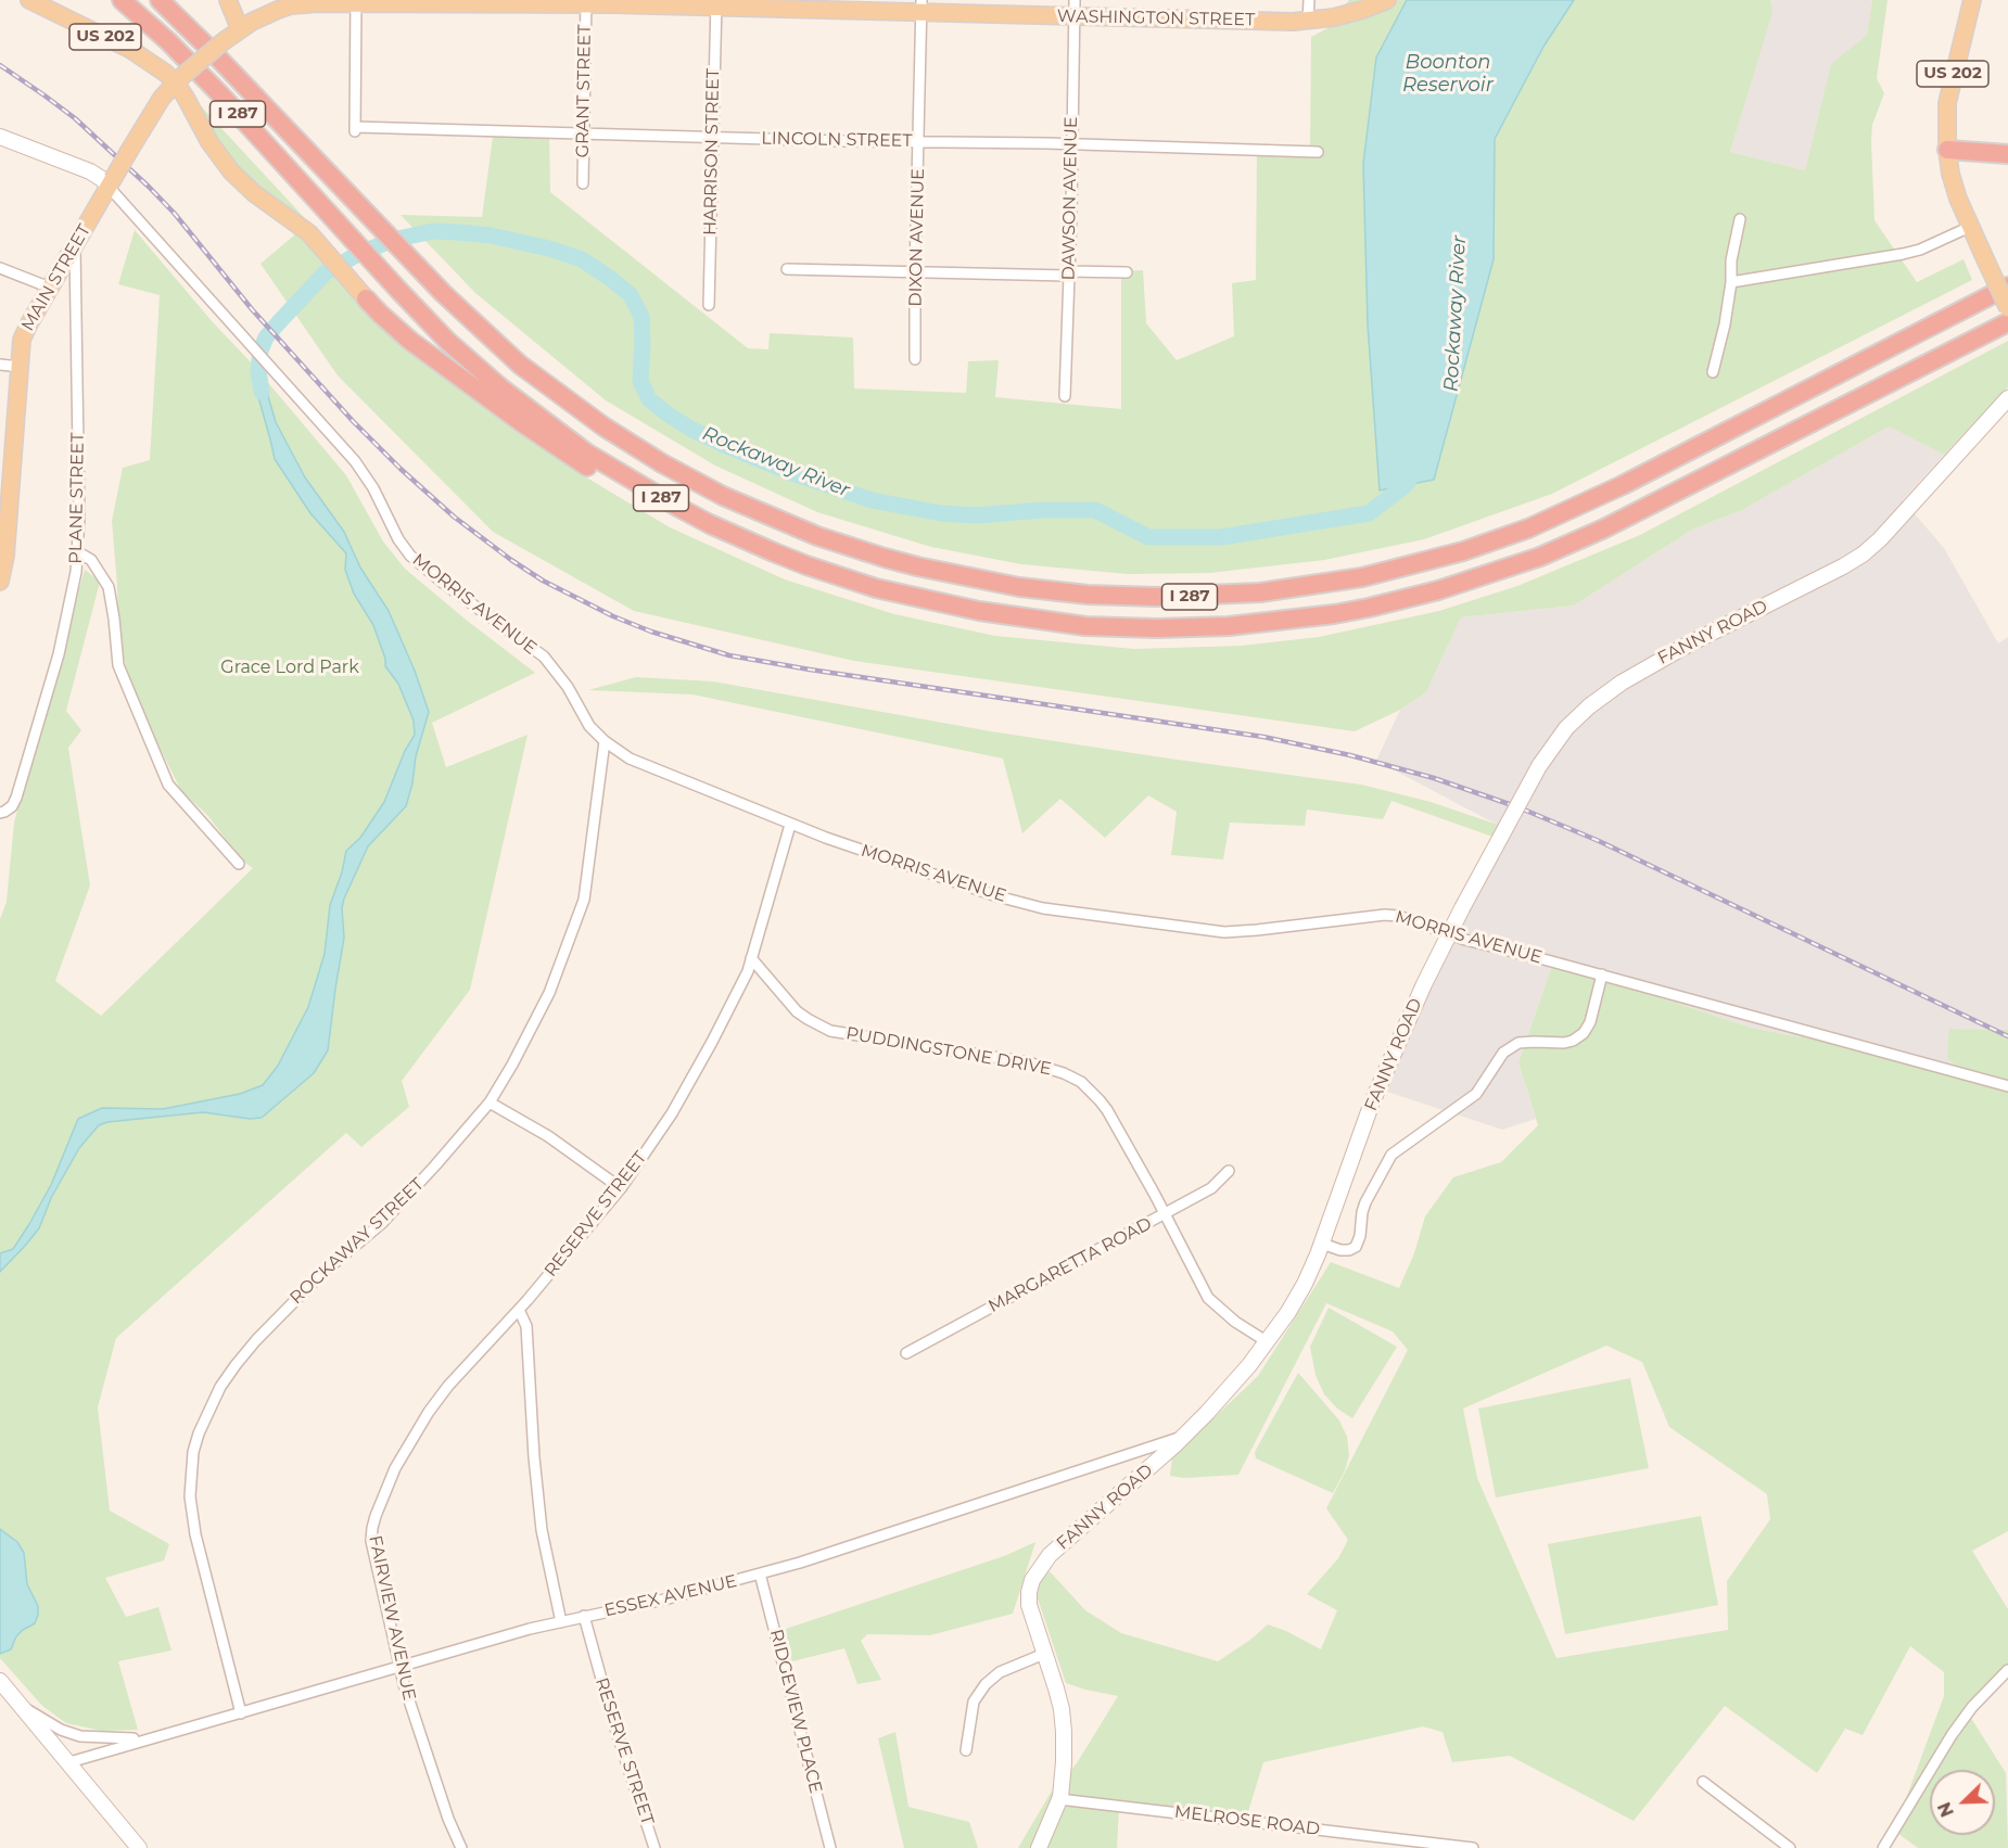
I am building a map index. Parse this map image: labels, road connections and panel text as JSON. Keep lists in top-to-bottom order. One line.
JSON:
{"streets":{"highway":["I 287"],"main road":["WASHINGTON STREET","US 202","MAIN STREET","FANNY ROAD"],"street":["GRANT STREET","LINCOLN STREET","HARRISON STREET","DAWSON AVENUE","DIXON AVENUE","PLANE STREET","MORRIS AVENUE","PUDDINGSTONE DRIVE","RESERVE STREET","ROCKAWAY STREET","MARGARETTA ROAD","ESSEX AVENUE","FAIRVIEW AVENUE","RIDGEVIEW PLACE","MELROSE ROAD"]},"crossings":[["WASHINGTON STREET","GRANT STREET"],["WASHINGTON STREET","LINCOLN STREET"],["WASHINGTON STREET","HARRISON STREET"],["WASHINGTON STREET","DAWSON AVENUE"],["WASHINGTON STREET","DIXON AVENUE"],["WASHINGTON STREET","MAIN STREET"],["US 202","MAIN STREET"],["GRANT STREET","LINCOLN STREET"],["LINCOLN STREET","HARRISON STREET"],["LINCOLN STREET","DAWSON AVENUE"],["LINCOLN STREET","DIXON AVENUE"],["MAIN STREET","PLANE STREET"],["MAIN STREET","MORRIS AVENUE"],["MORRIS AVENUE","FANNY ROAD"],["MORRIS AVENUE","RESERVE STREET"],["MORRIS AVENUE","ROCKAWAY STREET"],["FANNY ROAD","PUDDINGSTONE DRIVE"],["FANNY ROAD","ESSEX AVENUE"],["FANNY ROAD","MELROSE ROAD"],["PUDDINGSTONE DRIVE","RESERVE STREET"],["PUDDINGSTONE DRIVE","MARGARETTA ROAD"],["RESERVE STREET","ESSEX AVENUE"],["RESERVE STREET","FAIRVIEW AVENUE"],["ROCKAWAY STREET","ESSEX AVENUE"],["ESSEX AVENUE","FAIRVIEW AVENUE"],["ESSEX AVENUE","RIDGEVIEW PLACE"]],"water":["Boonton Reservoir","Rockaway River"],"parks":["Grace Lord Park"],"north":"bottom left"}
